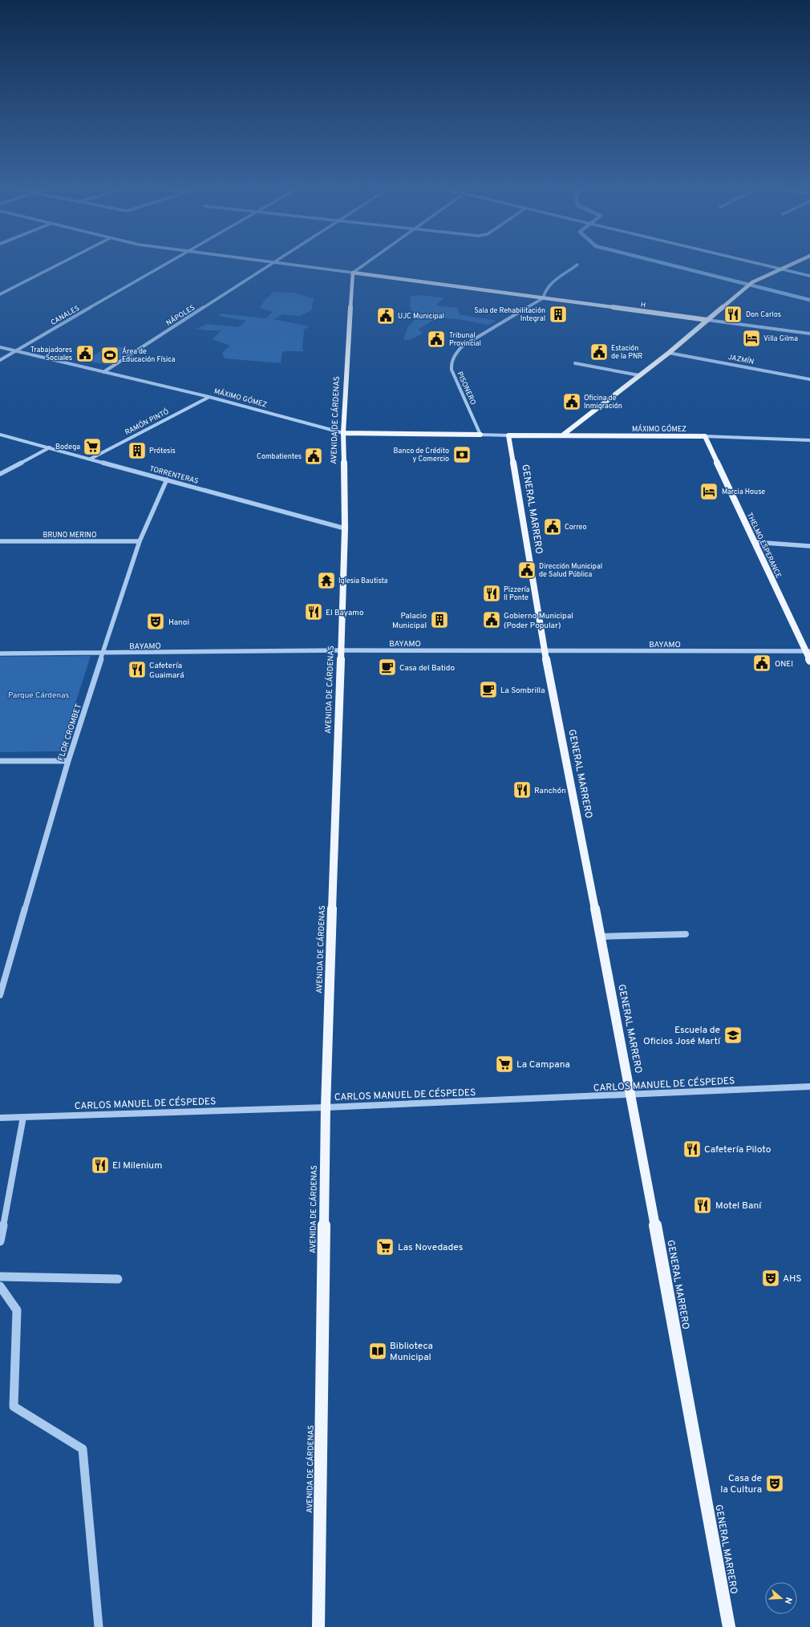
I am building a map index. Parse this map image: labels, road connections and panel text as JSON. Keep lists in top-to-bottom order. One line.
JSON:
{"streets":{"main road":["H","MÁXIMO GÓMEZ","AVENIDA DE CÁRDENAS","GENERAL MARRERO","THELMO ESPERANCE"],"street":["CANALES","NÁPOLES","JAZMÍN","PISONERO","RAMÓN PINTÓ","TORRENTERAS","BRUNO MERINO","BAYAMO","FLOR CROMBET","CARLOS MANUEL DE CÉSPEDES"]},"crossings":[["H","NÁPOLES"],["H","PISONERO"],["H","AVENIDA DE CÁRDENAS"],["CANALES","MÁXIMO GÓMEZ"],["NÁPOLES","MÁXIMO GÓMEZ"],["PISONERO","MÁXIMO GÓMEZ"],["MÁXIMO GÓMEZ","AVENIDA DE CÁRDENAS"],["MÁXIMO GÓMEZ","RAMÓN PINTÓ"],["MÁXIMO GÓMEZ","GENERAL MARRERO"],["MÁXIMO GÓMEZ","THELMO ESPERANCE"],["AVENIDA DE CÁRDENAS","TORRENTERAS"],["AVENIDA DE CÁRDENAS","BAYAMO"],["AVENIDA DE CÁRDENAS","CARLOS MANUEL DE CÉSPEDES"],["RAMÓN PINTÓ","TORRENTERAS"],["TORRENTERAS","FLOR CROMBET"],["GENERAL MARRERO","BAYAMO"],["GENERAL MARRERO","CARLOS MANUEL DE CÉSPEDES"],["BRUNO MERINO","FLOR CROMBET"],["THELMO ESPERANCE","BAYAMO"],["BAYAMO","FLOR CROMBET"]],"parks":["Parque Cárdenas"],"places":{"building":["Sala de Rehabilitación Integral","Prótesis","Palacio Municipal"],"restaurant":["Don Carlos","Pizzería Il Ponte","El Bayamo","Cafetería Guaimará","Ranchón","Cafetería Piloto","El Milenium","Motel Baní"],"public building":["UJC Municipal","Tribunal Provincial","Estación de la PNR","Trabajadores Sociales","Oficina de Inmigración","Combatientes","Correo","Dirección Municipal de Salud Pública","Gobierno Municipal (Poder Popular)","ONEI"],"hotel":["Villa Gilma","Marcia House"],"sports":["Área de Educación Física"],"supermarket":["Bodega","La Campana","Las Novedades"],"bank":["Banco de Crédito y Comercio"],"temple":["Iglesia Bautista"],"theatre":["Hanoi","AHS","Casa de la Cultura"],"cafe":["Casa del Batido","La Sombrilla"],"school or university":["Escuela de Oficios José Martí"],"library":["Biblioteca Municipal"]},"north":"right"}
